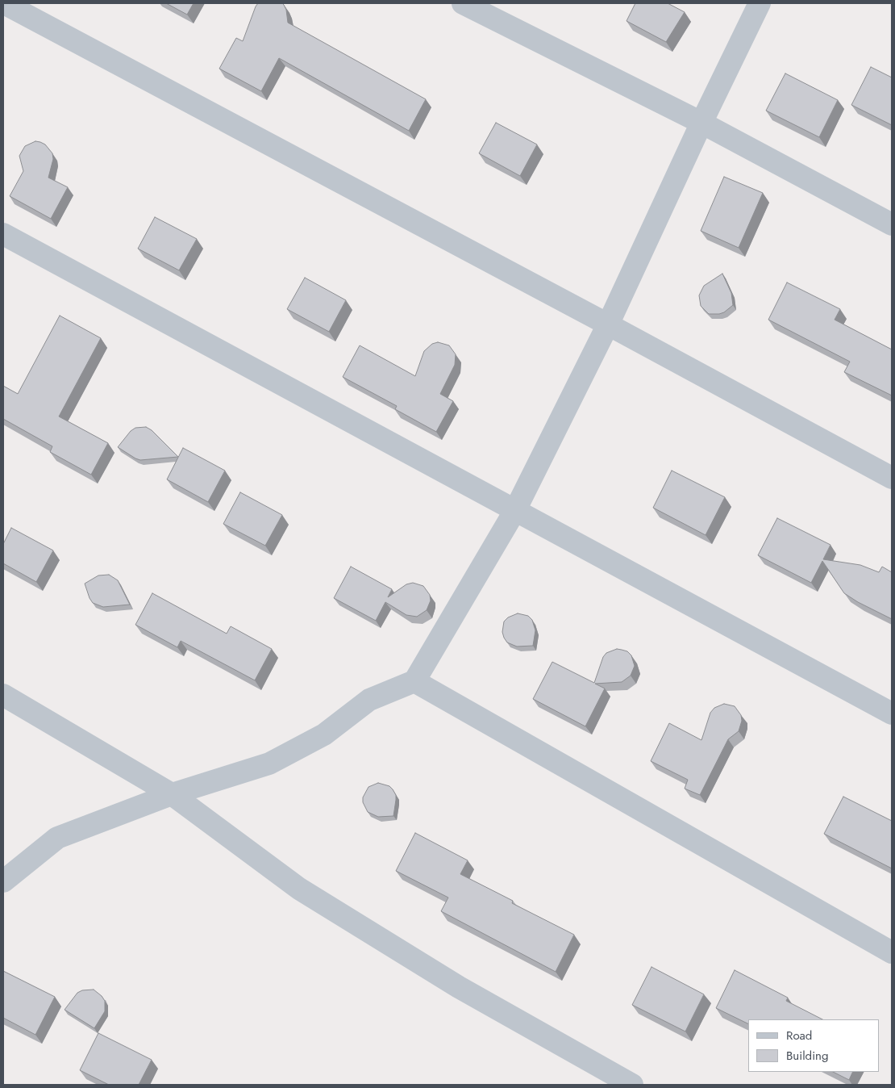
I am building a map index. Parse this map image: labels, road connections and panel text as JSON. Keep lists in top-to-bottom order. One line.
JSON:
{"legend":["Road","Building"]}
